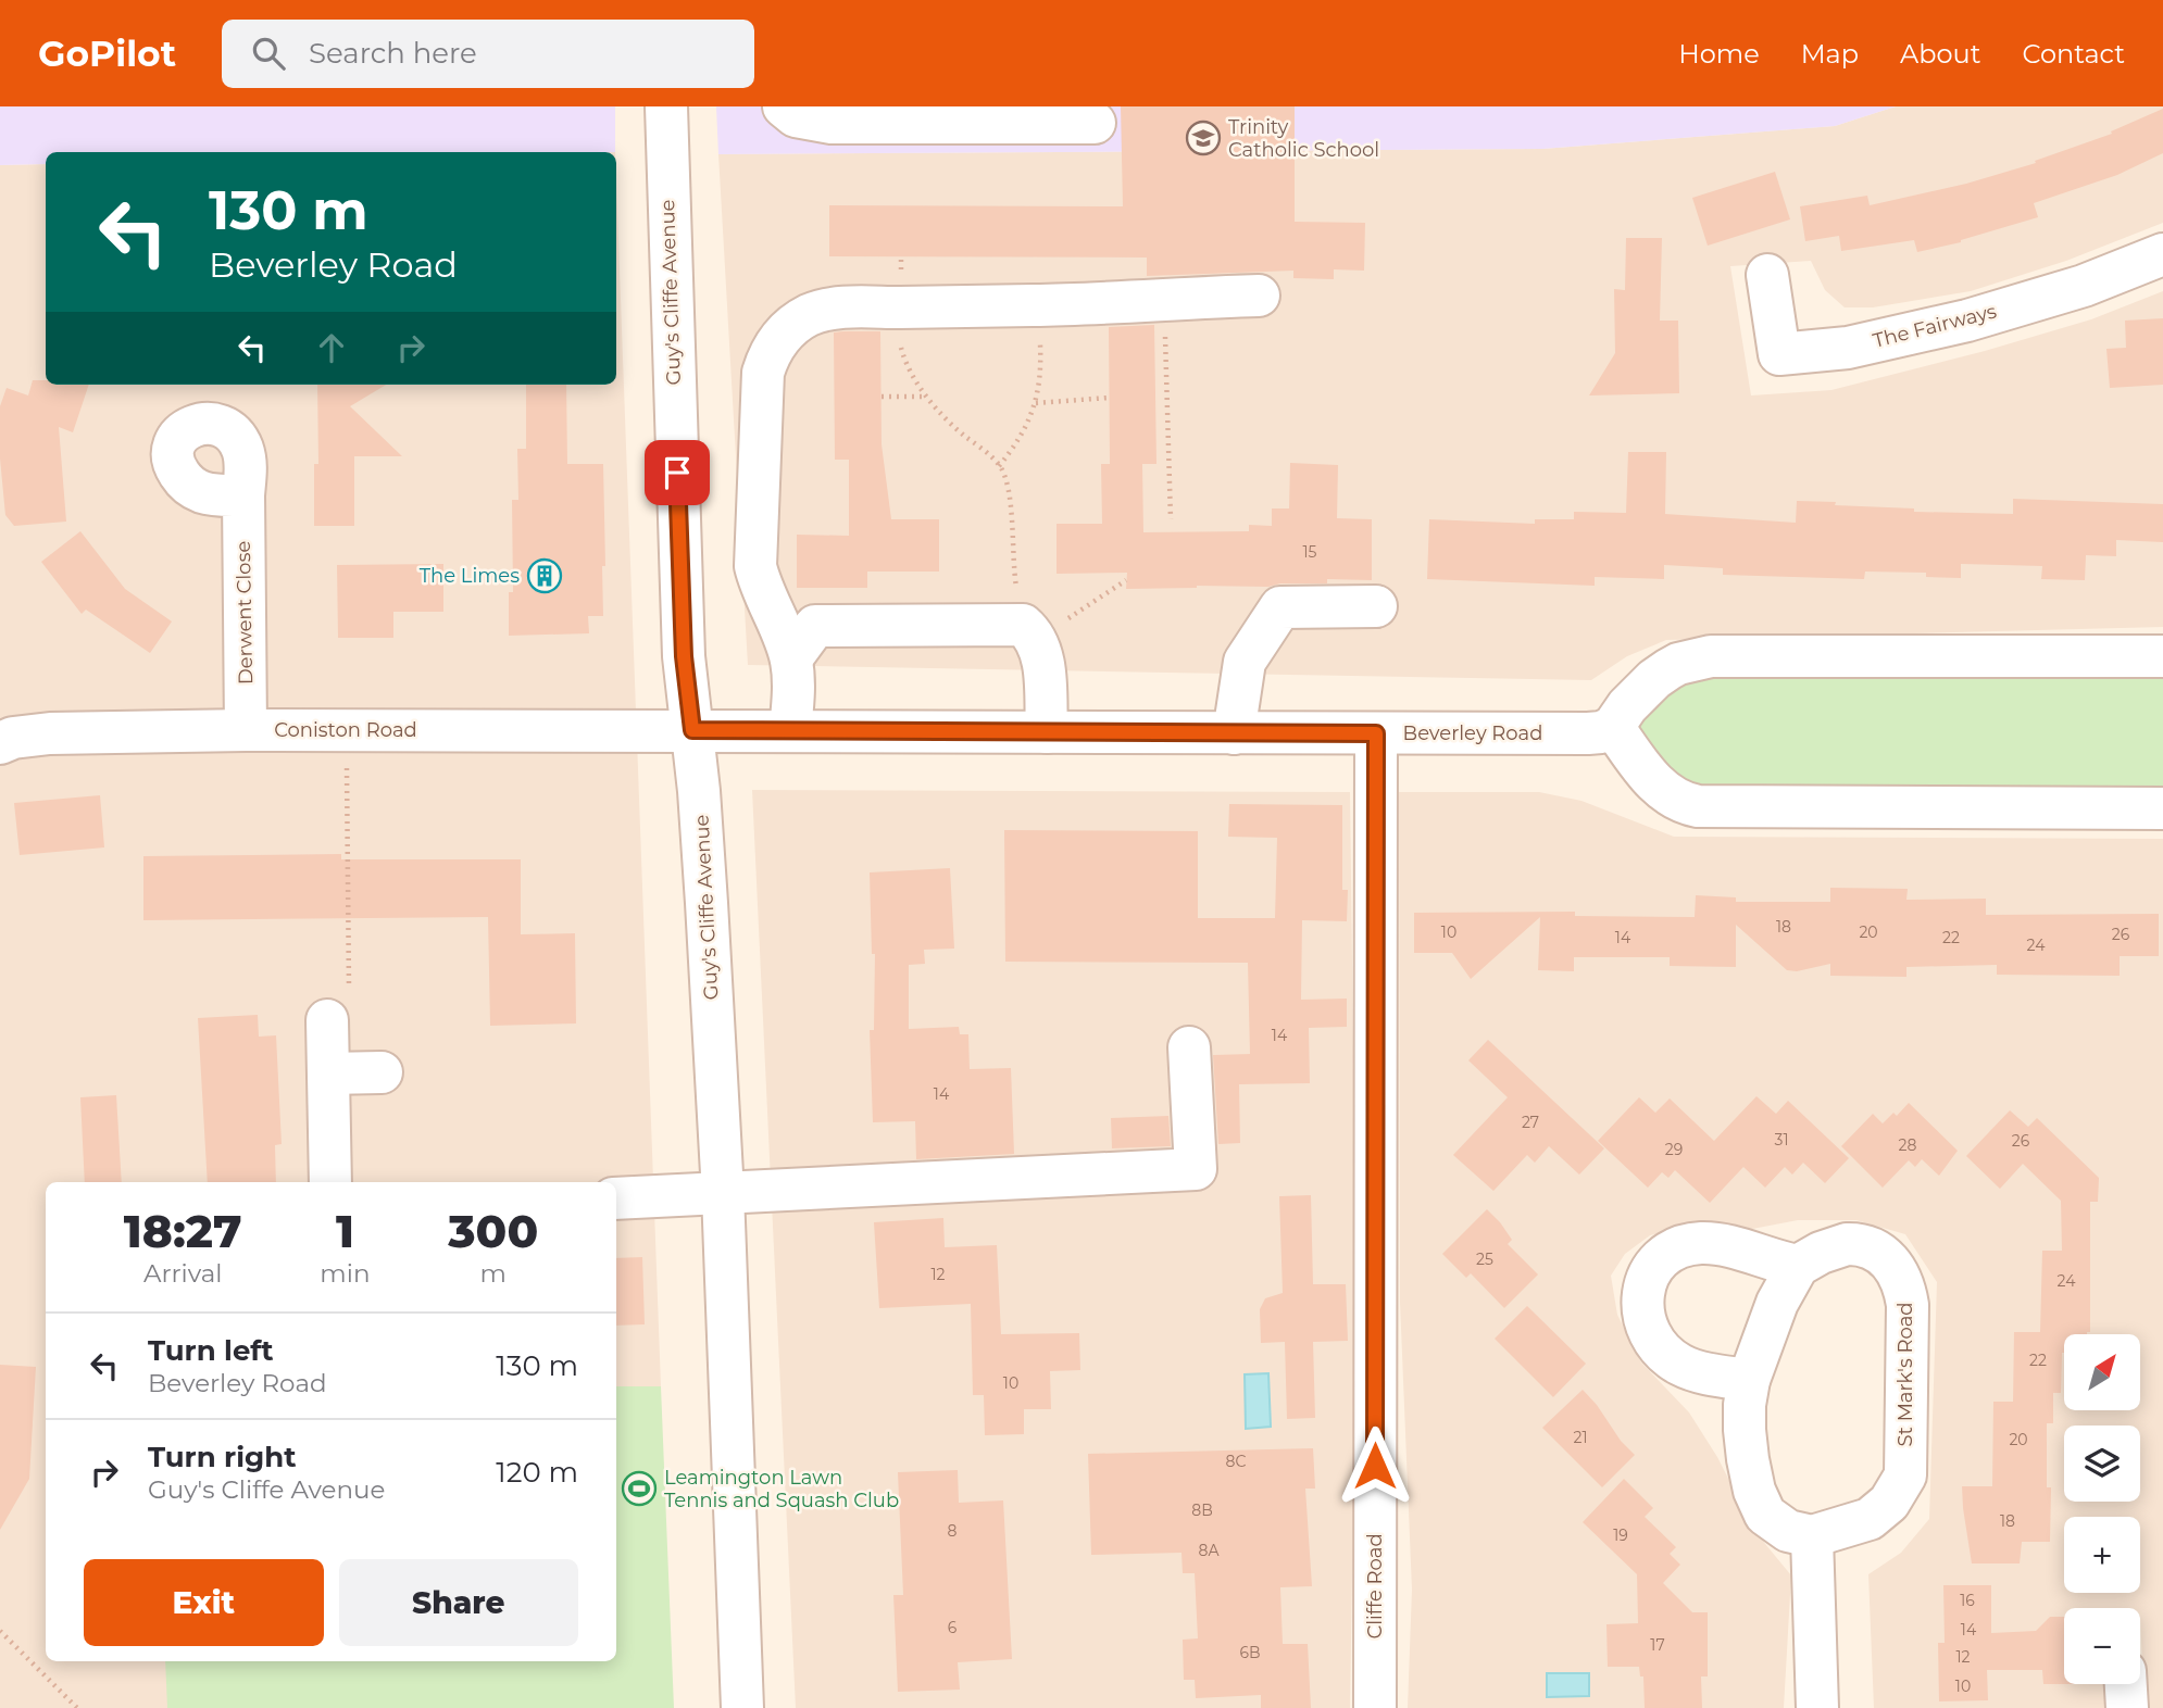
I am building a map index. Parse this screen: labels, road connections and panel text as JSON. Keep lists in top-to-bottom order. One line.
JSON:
{"streets":{"street":["Guy's Cliffe Avenue","The Fairways","Derwent Close","Coniston Road","Beverley Road","St Mark's Road","Cliffe Road"]},"crossings":[["Guy's Cliffe Avenue","Coniston Road"],["Guy's Cliffe Avenue","Beverley Road"],["Derwent Close","Coniston Road"],["Coniston Road","Beverley Road"],["Beverley Road","Cliffe Road"]],"places":{"school or university":["Trinity Catholic School"],"building":["The Limes"],"sports":["Leamington Lawn Tennis and Squash Club"]},"house_numbers":["15","18","10","20","26","14","22","24","14","14","27","31","26","28","29","25","12","24","22","10","21","20","8C","8B","18","8","19","8A","16","6","14","17","6B","12","10"],"north":"top right","page":{"header":"GoPilot","search":"Search here","nav":["Home","Map","About","Contact"],"turn":["130 m","Beverley Road"],"eta":["18:27","Arrival","1","min","300","m"],"list":[{"name":"Turn left","note":"Beverley Road","value":"130 m"},{"name":"Turn right","note":"Guy's Cliffe Avenue","value":"120 m"}],"map_buttons":["+","−"],"buttons":["Exit","Share"]}}
